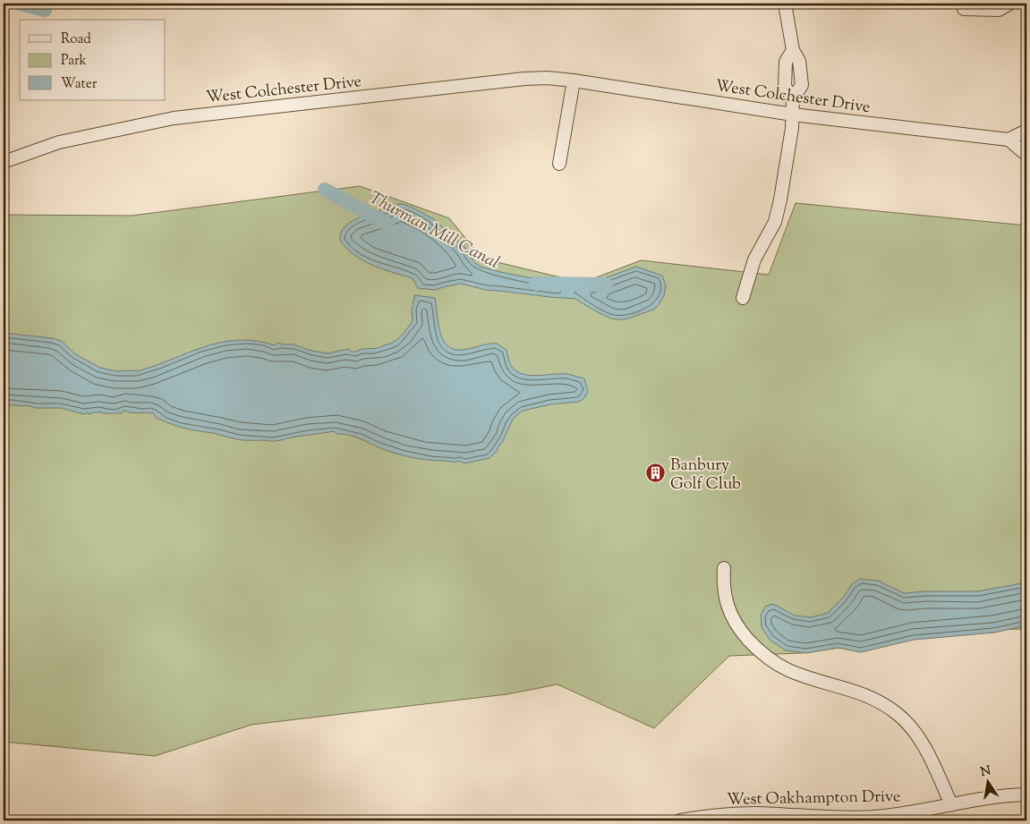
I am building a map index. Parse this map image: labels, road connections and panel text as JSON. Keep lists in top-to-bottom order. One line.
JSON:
{"streets":{"street":["West Colchester Drive","West Oakhampton Drive"]},"water":["Thurman Mill Canal"],"places":{"building":["Banbury Golf Club"]},"legend":["Road","Park","Water"],"north":"top"}
